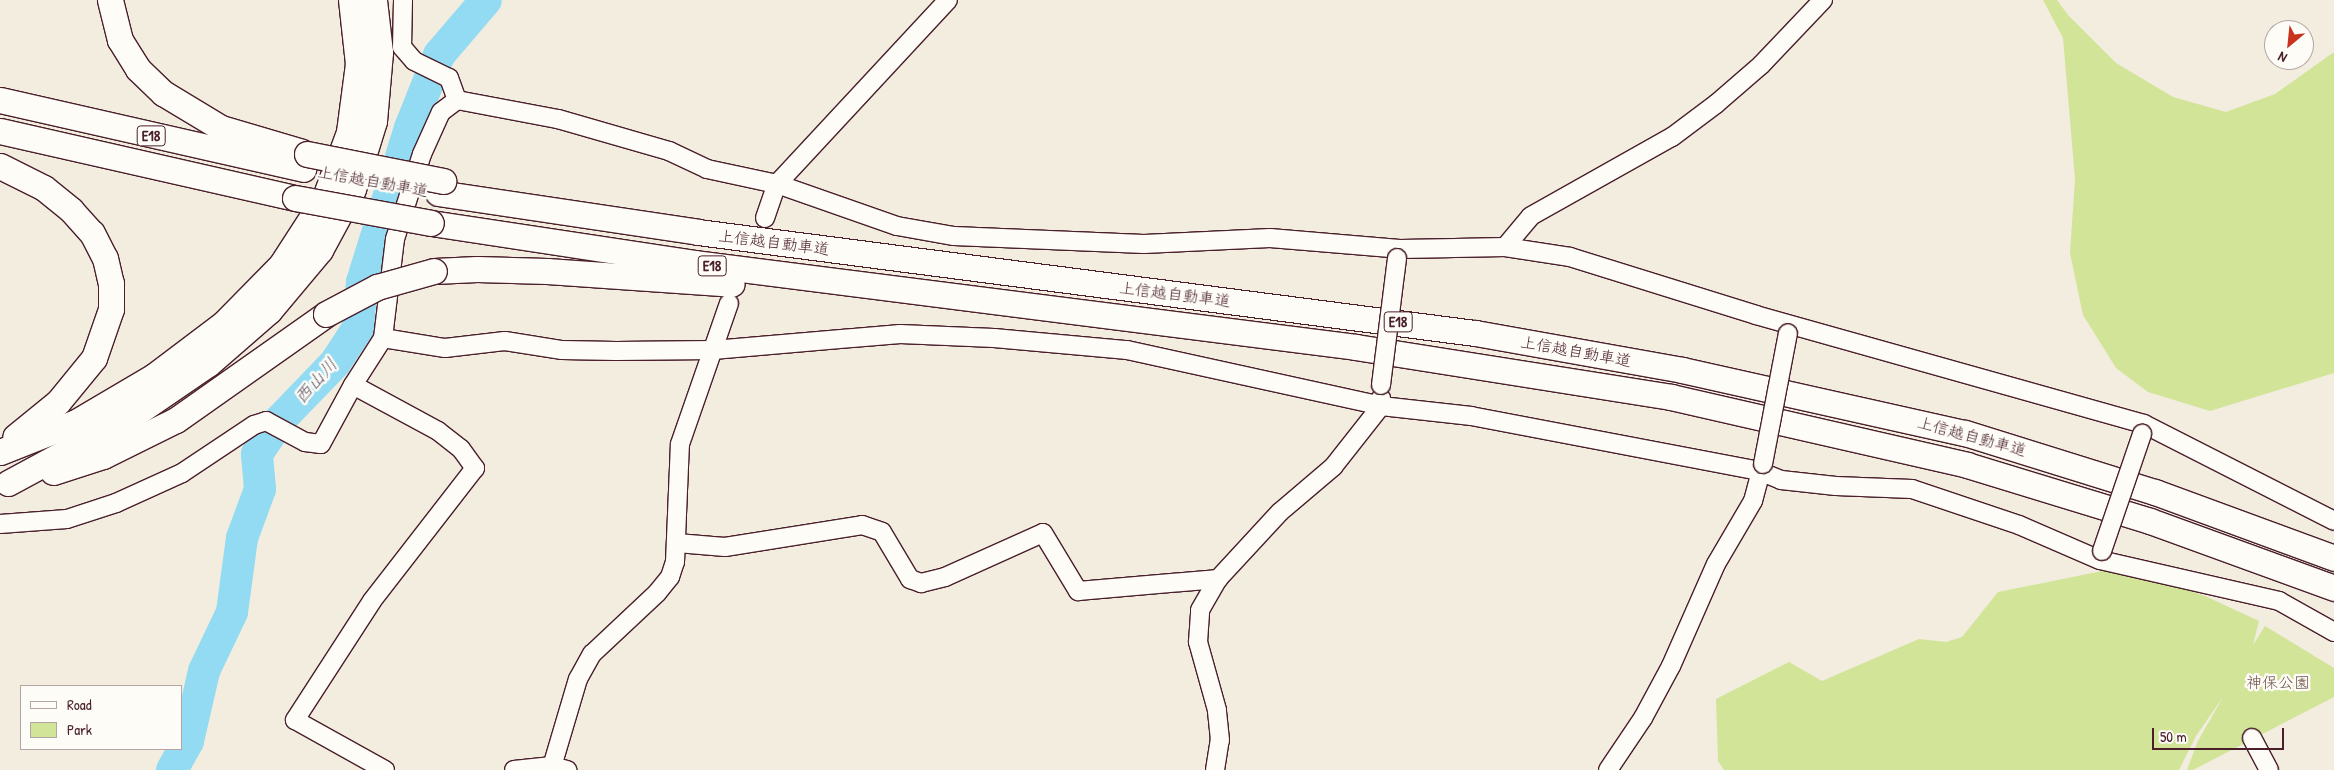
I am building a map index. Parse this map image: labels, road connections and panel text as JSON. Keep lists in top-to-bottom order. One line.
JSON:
{"streets":{"highway":["E18","上信越自動車道"]},"water":["西山川"],"parks":["神保公園"],"legend":["Road","Park"],"scale_bar":"50 m","north":"bottom left"}
